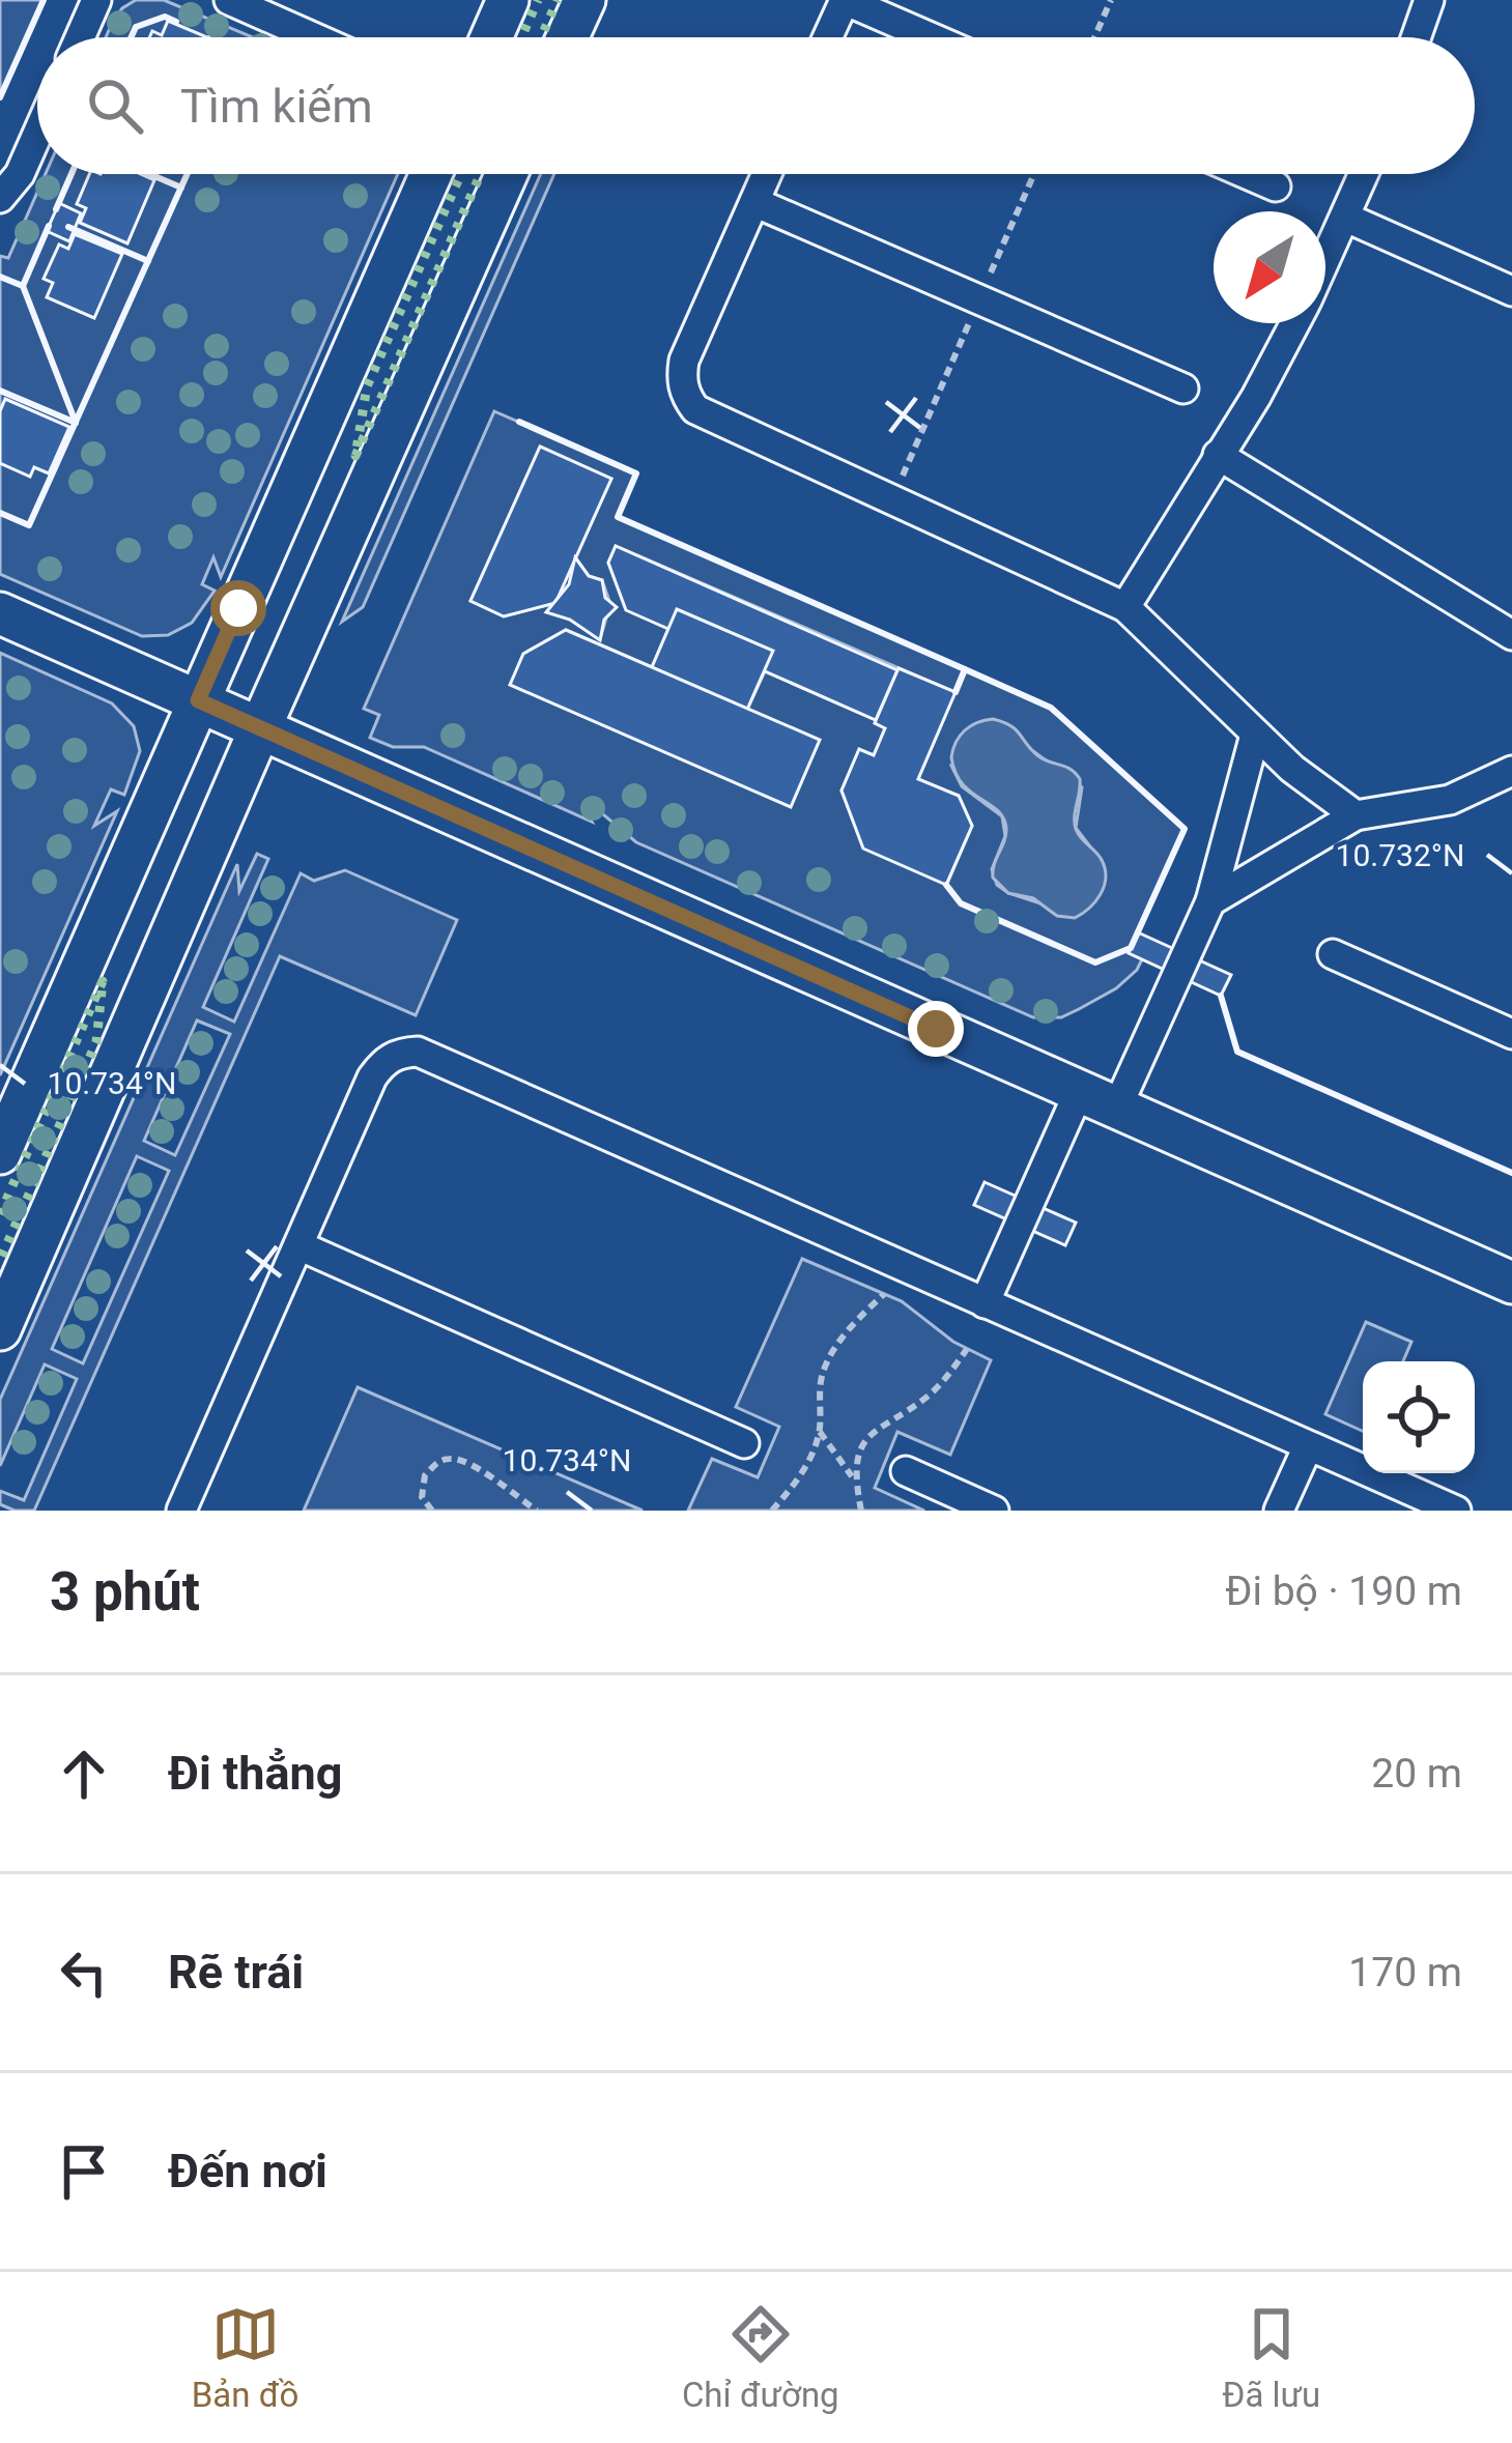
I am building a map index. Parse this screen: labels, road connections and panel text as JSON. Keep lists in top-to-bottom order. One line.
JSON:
{"north":"bottom left","page":{"search":"Tìm kiếm","heading":["3 phút","Đi bộ · 190 m"],"list":[["Đi thẳng","20 m"],["Rẽ trái","170 m"],"Đến nơi"],"nav":["Bản đồ","Chỉ đường","Đã lưu"]},"coordinates":["10.732°N","10.734°N"]}
